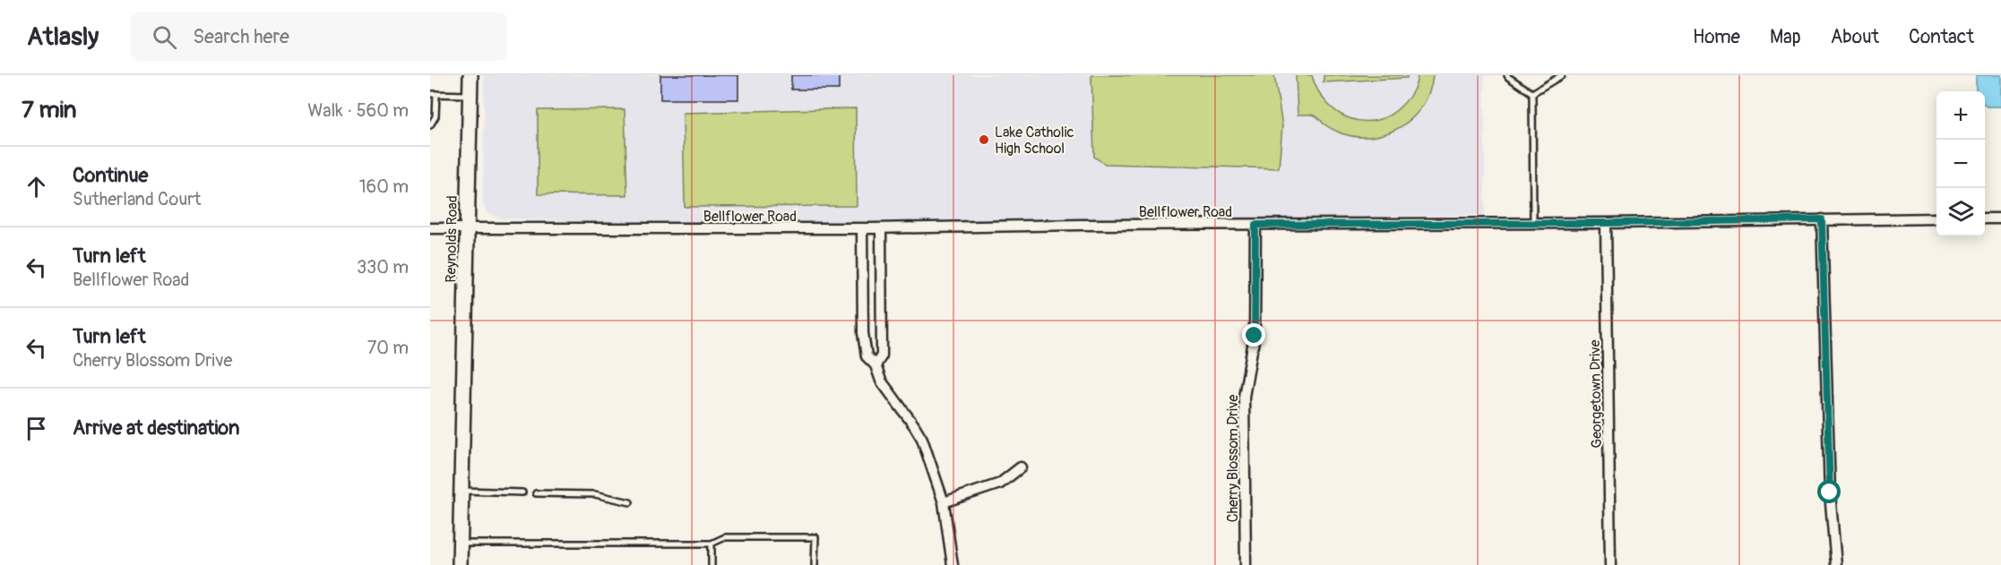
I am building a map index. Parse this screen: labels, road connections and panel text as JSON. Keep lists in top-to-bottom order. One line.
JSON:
{"streets":{"main road":["Reynolds Road"],"street":["Bellflower Road","Georgetown Drive","Cherry Blossom Drive"]},"crossings":[["Bellflower Road","Reynolds Road"],["Bellflower Road","Georgetown Drive"],["Bellflower Road","Cherry Blossom Drive"]],"places":["Lake Catholic High School"],"page":{"header":"Atlasly","search":"Search here","nav":["Home","Map","About","Contact"],"heading":["7 min","Walk · 560 m"],"map_buttons":["+","−"],"list":[["Continue","Sutherland Court","160 m"],["Turn left","Bellflower Road","330 m"],["Turn left","Cherry Blossom Drive","70 m"],"Arrive at destination"]}}
